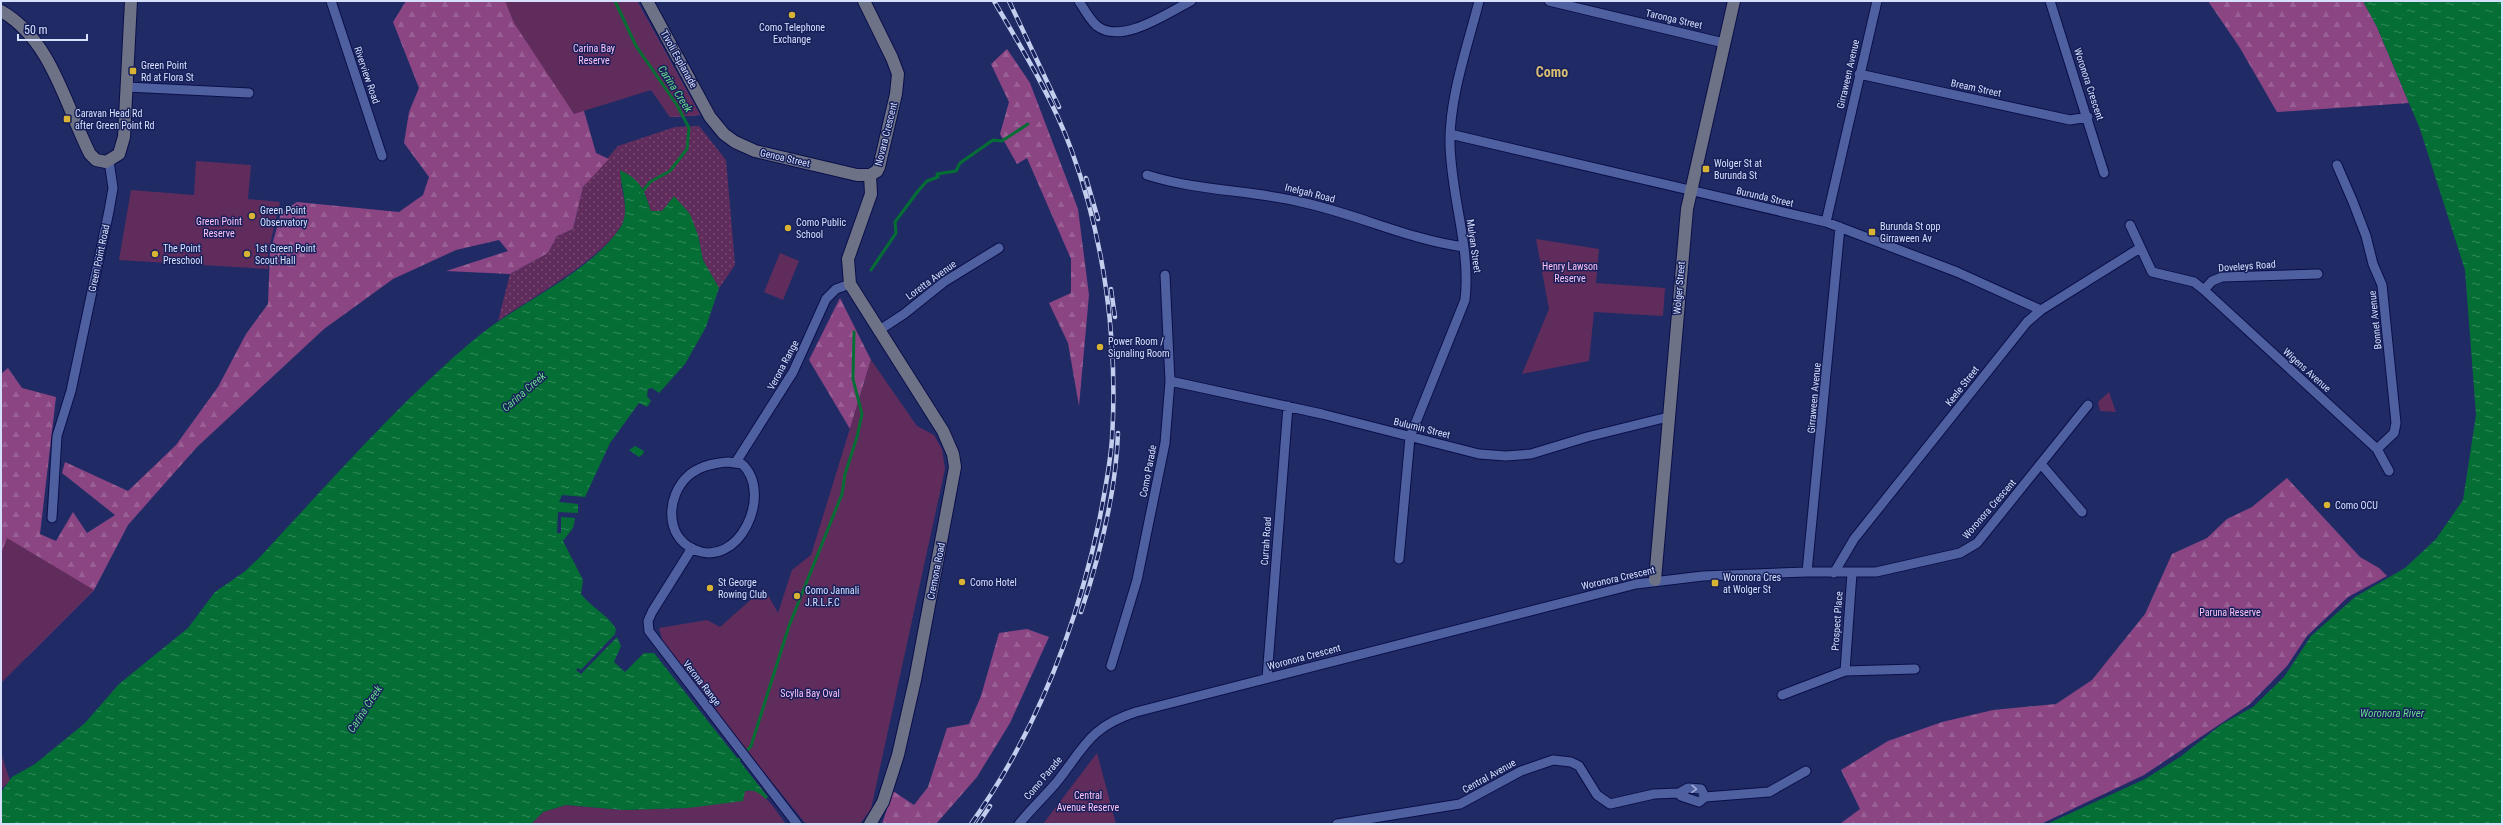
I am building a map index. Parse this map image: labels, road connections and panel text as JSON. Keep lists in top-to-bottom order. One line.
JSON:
{"streets":{"street":["Taronga Street","Tivoli Esplanade","Girraween Avenue","Riverview Road","Woronora Crescent","Bream Street","Novara Crescent","Genoa Street","Inelgah Road","Burunda Street","Mulyan Street","Green Point Road","Doveleys Road","Loretta Avenue","Wolger Street","Bonnet Avenue","Verona Range","Wigens Avenue","Keele Street","Bulumin Street","Como Parade","Currah Road","Cremona Road","Prospect Place","Central Avenue"]},"crossings":[["Taronga Street","Wolger Street"],["Tivoli Esplanade","Genoa Street"],["Girraween Avenue","Woronora Crescent"],["Girraween Avenue","Bream Street"],["Girraween Avenue","Burunda Street"],["Woronora Crescent","Bream Street"],["Woronora Crescent","Wolger Street"],["Woronora Crescent","Keele Street"],["Woronora Crescent","Como Parade"],["Woronora Crescent","Currah Road"],["Woronora Crescent","Prospect Place"],["Novara Crescent","Genoa Street"],["Novara Crescent","Loretta Avenue"],["Novara Crescent","Verona Range"],["Novara Crescent","Cremona Road"],["Inelgah Road","Mulyan Street"],["Burunda Street","Mulyan Street"],["Burunda Street","Wolger Street"],["Burunda Street","Keele Street"],["Mulyan Street","Bulumin Street"],["Doveleys Road","Wigens Avenue"],["Loretta Avenue","Cremona Road"],["Wolger Street","Bulumin Street"],["Bonnet Avenue","Wigens Avenue"],["Bulumin Street","Como Parade"],["Bulumin Street","Currah Road"]],"districts":["Como"],"water":["Carina Creek","Woronora River"],"parks":["Carina Bay Reserve","Green Point Reserve","Henry Lawson Reserve","Paruna Reserve","Scylla Bay Oval","Central Avenue Reserve"],"places":{"other":["Como Telephone Exchange","Green Point Observatory","Como Public School","The Point Preschool","1st Green Point Scout Hall","Power Room / Signaling Room","Como OCU","Como Hotel","St George Rowing Club","Como Jannali J.R.L.F.C"],"transit":["Green Point Rd at Flora St","Caravan Head Rd after Green Point Rd","Wolger St at Burunda St","Burunda St opp Girraween Av","Woronora Cres at Wolger St"]},"scale_bar":"50 m"}
